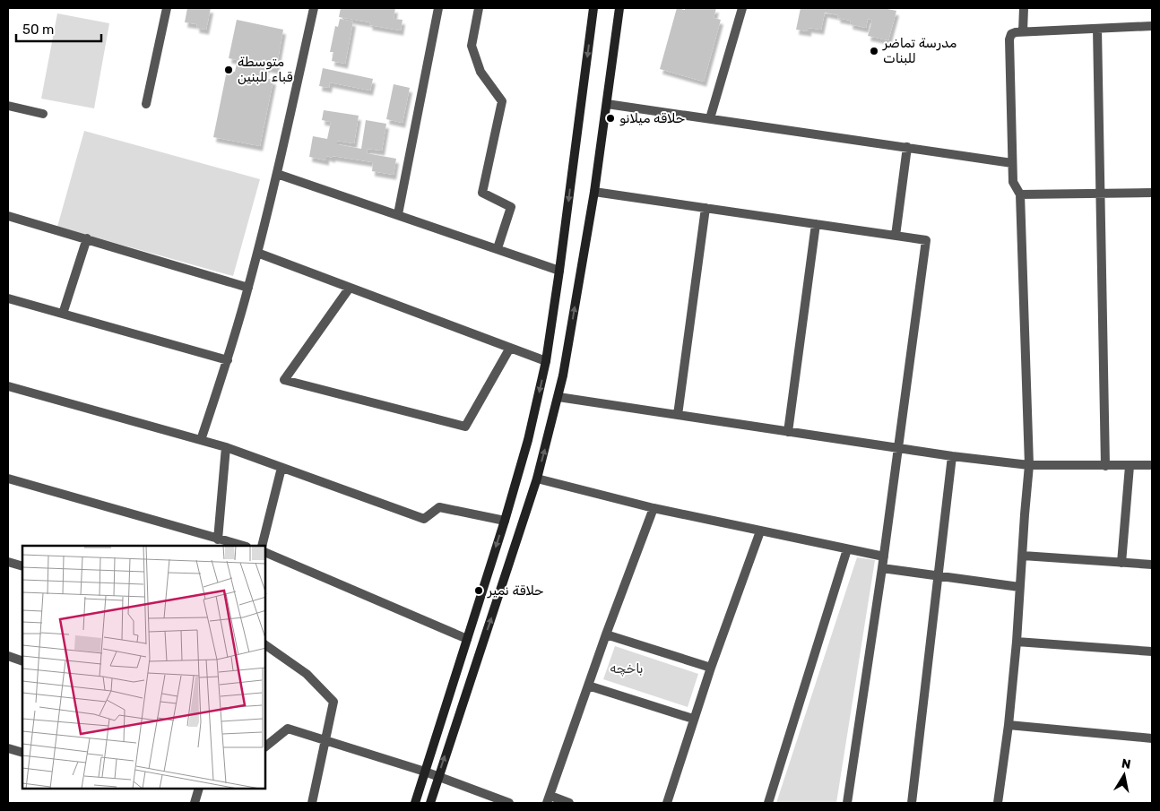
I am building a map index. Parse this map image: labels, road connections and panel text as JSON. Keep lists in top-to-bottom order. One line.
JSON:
{"parks":["باخچە"],"places":["مدرسة تماضر للبنات","متوسطة قباء للبنين","حلاقه ميلانو","حلاقة نمير"],"scale_bar":"50 m","north":"top"}
